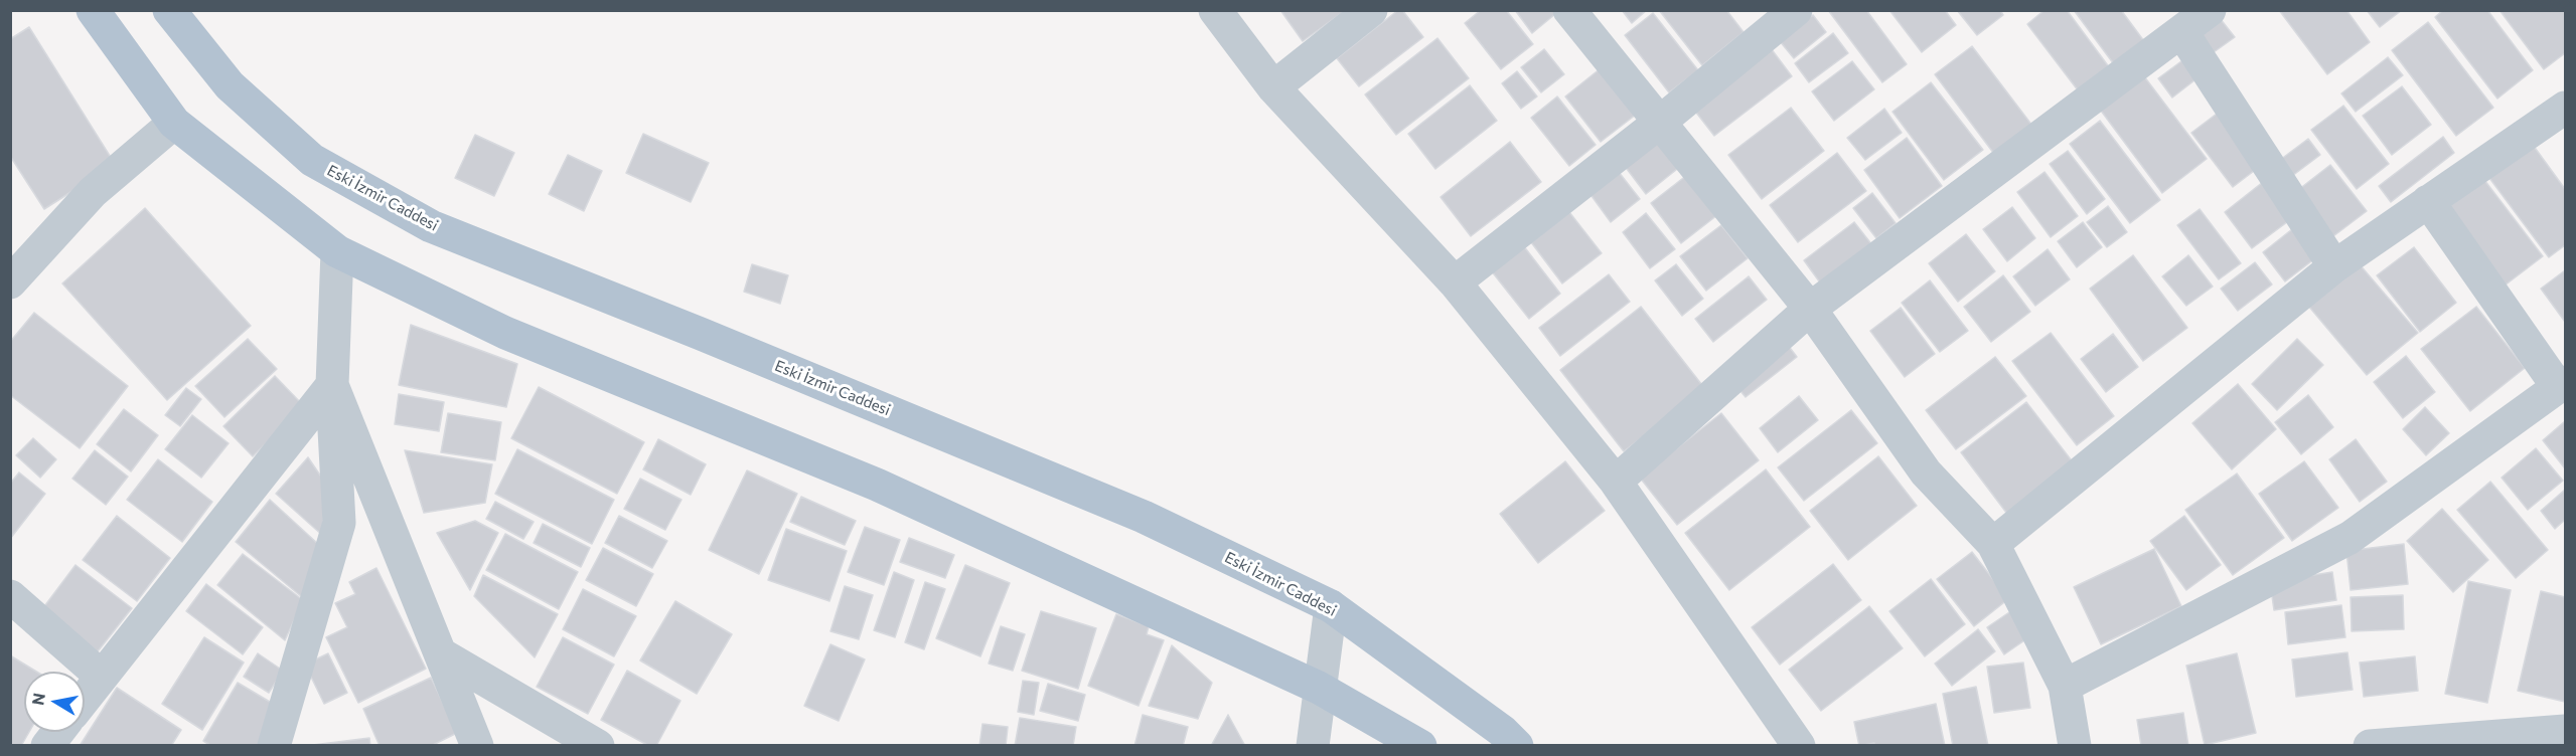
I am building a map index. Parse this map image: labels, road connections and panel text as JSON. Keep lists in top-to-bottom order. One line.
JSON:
{"streets":{"main road":["Eski İzmir Caddesi"]},"north":"left"}
